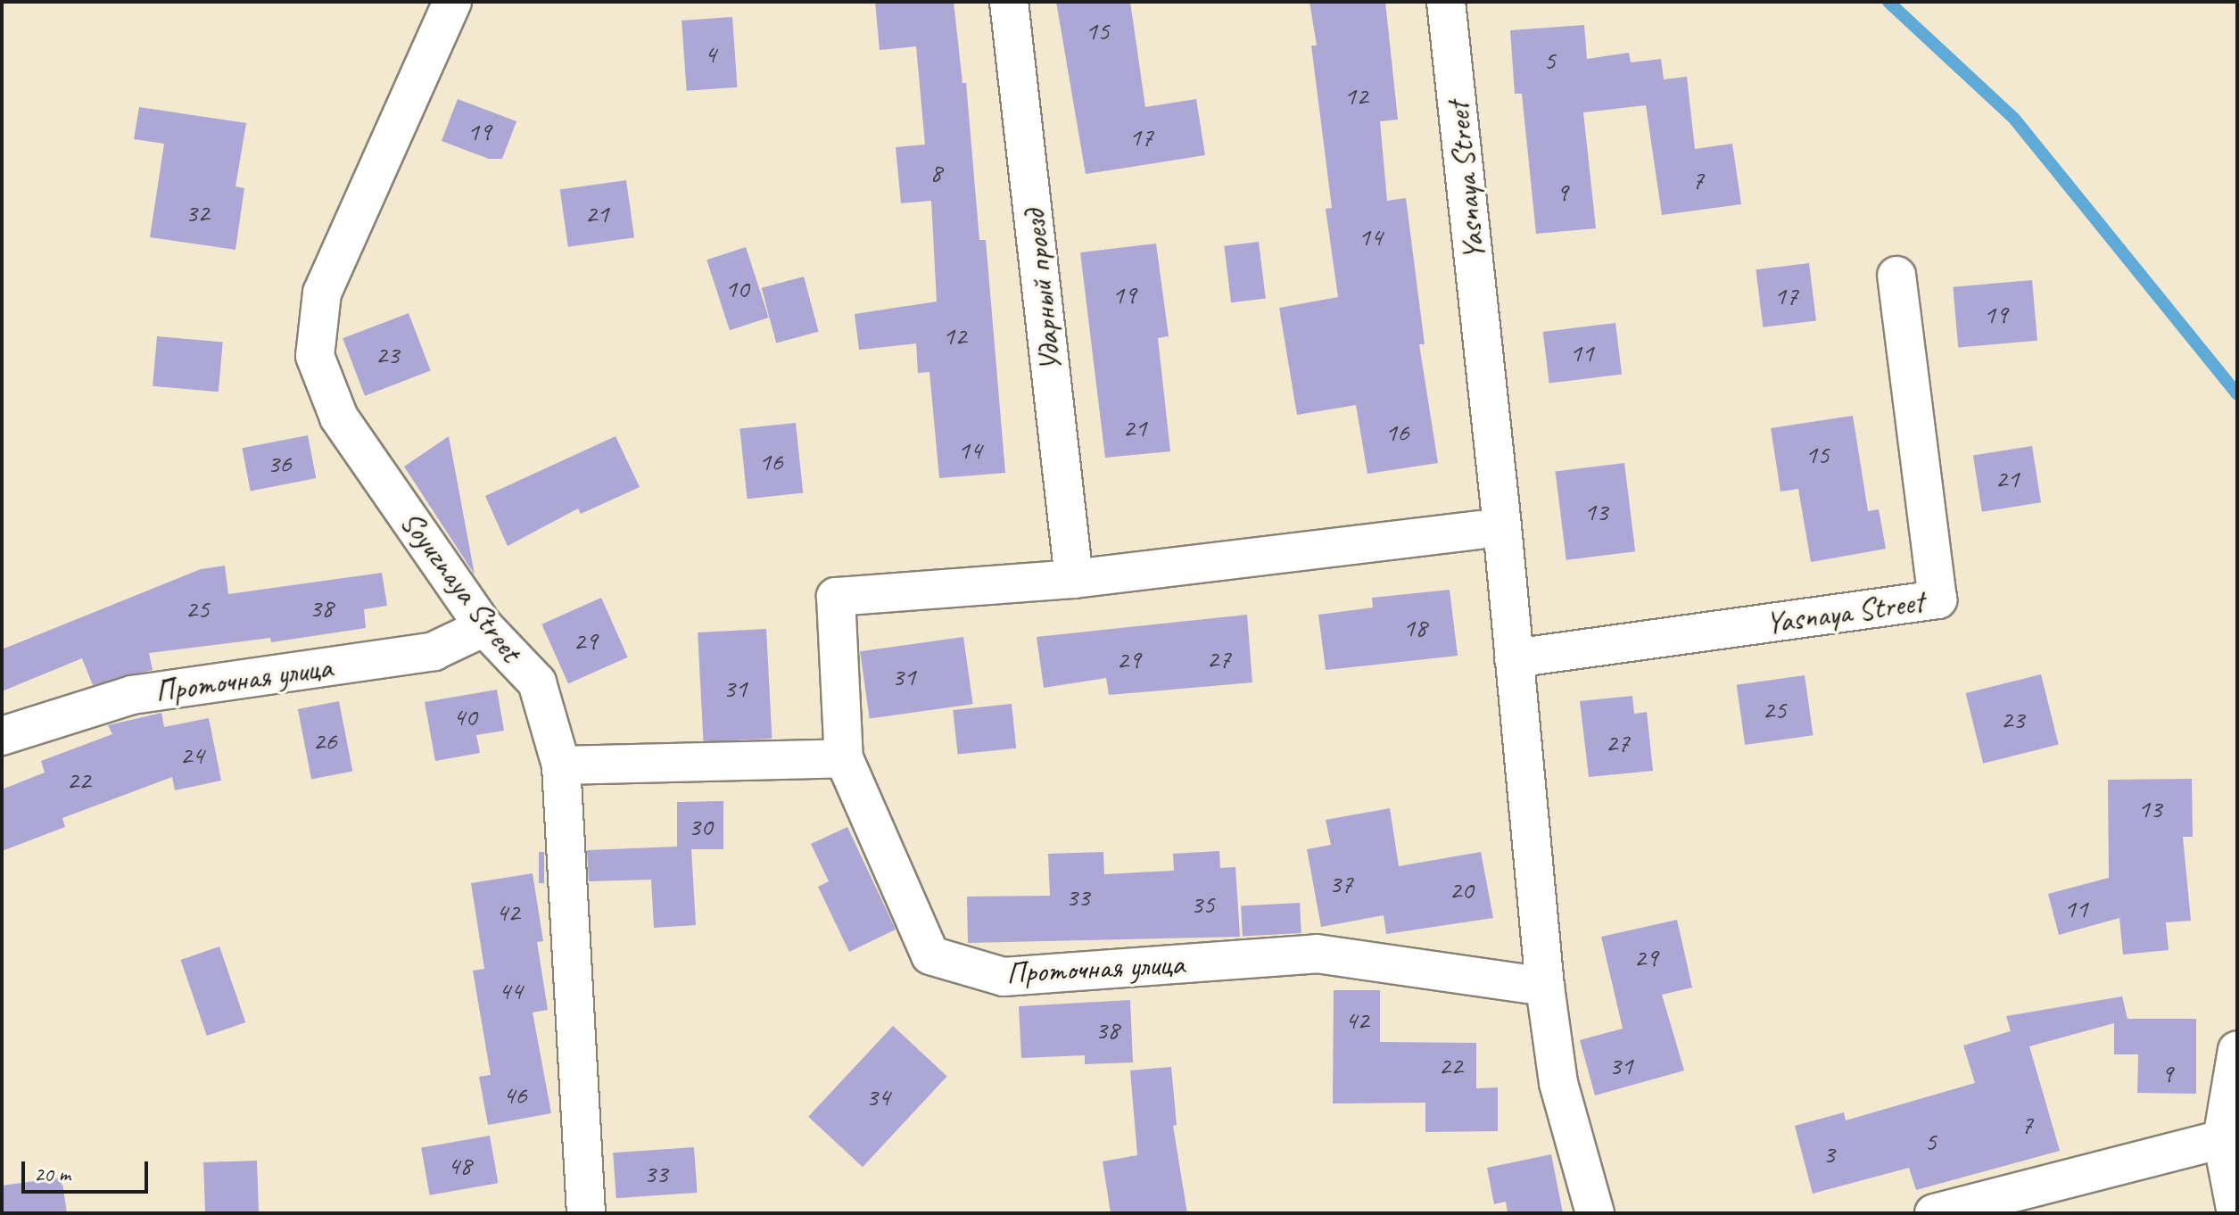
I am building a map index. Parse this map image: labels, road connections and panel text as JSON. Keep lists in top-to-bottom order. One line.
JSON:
{"streets":{"street":["Yasnaya Street","Ударный проезд","Soyuznaya Street","Проточная улица"]},"crossings":[["Yasnaya Street","Проточная улица"],["Soyuznaya Street","Проточная улица"]],"house_numbers":["15","4","5","12","19","17","8","7","9","32","21","14","10","19","17","19","12","11","23","21","16","14","15","16","36","21","13","38","25","18","29","27","29","31","31","25","40","23","26","27","24","22","13","30","37","20","33","35","11","42","29","44","42","38","22","31","9","46","34","7","5","3","48","33"],"scale_bar":"20 m"}
